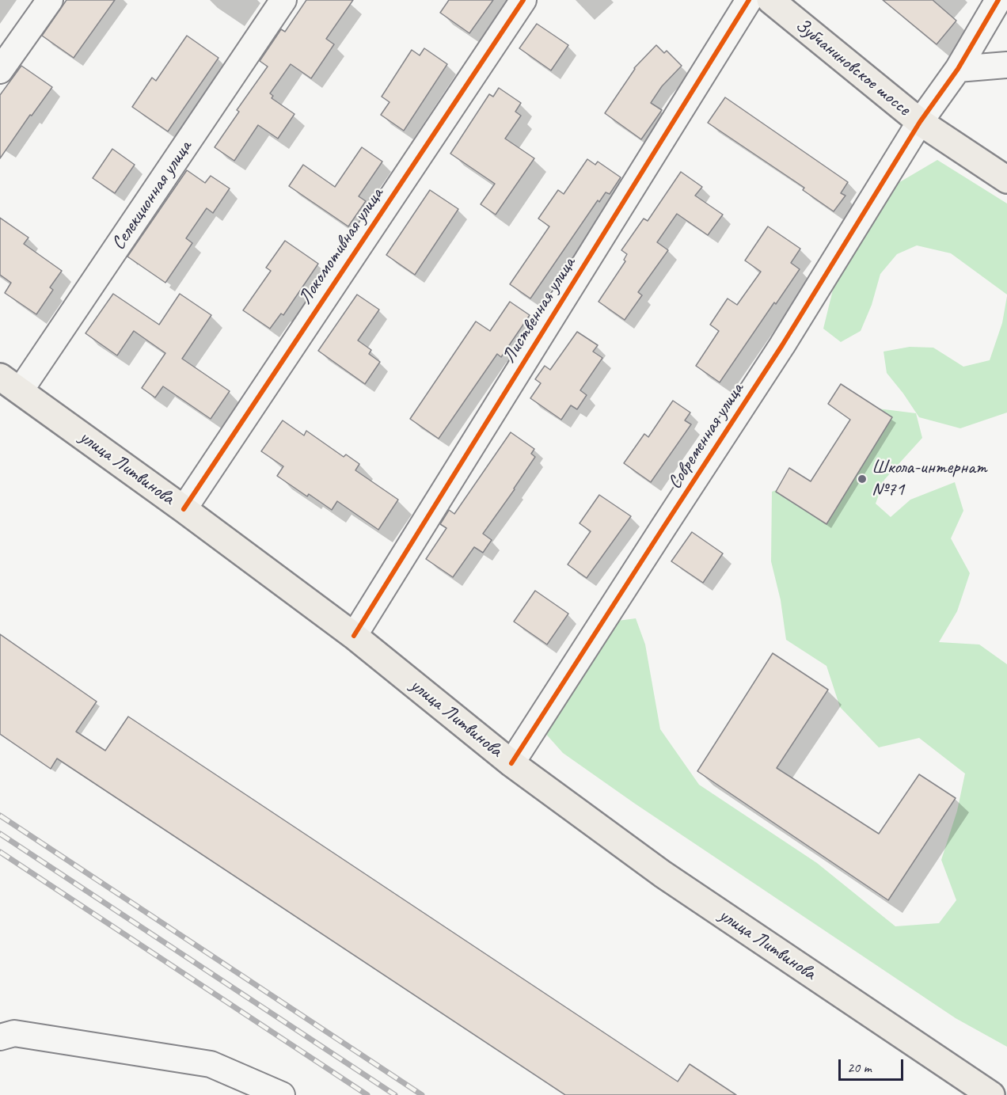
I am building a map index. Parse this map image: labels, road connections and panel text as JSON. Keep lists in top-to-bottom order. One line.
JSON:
{"streets":{"main road":["Зубчаниновское шоссе","улица Литвинова"],"street":["Селекционная улица","Локомотивная улица","Лиственная улица","Современная улица"]},"crossings":[["Зубчаниновское шоссе","Современная улица"],["Селекционная улица","улица Литвинова"],["Локомотивная улица","улица Литвинова"],["Лиственная улица","улица Литвинова"],["Современная улица","улица Литвинова"]],"places":["Школа-интернат №71"],"scale_bar":"20 m"}
